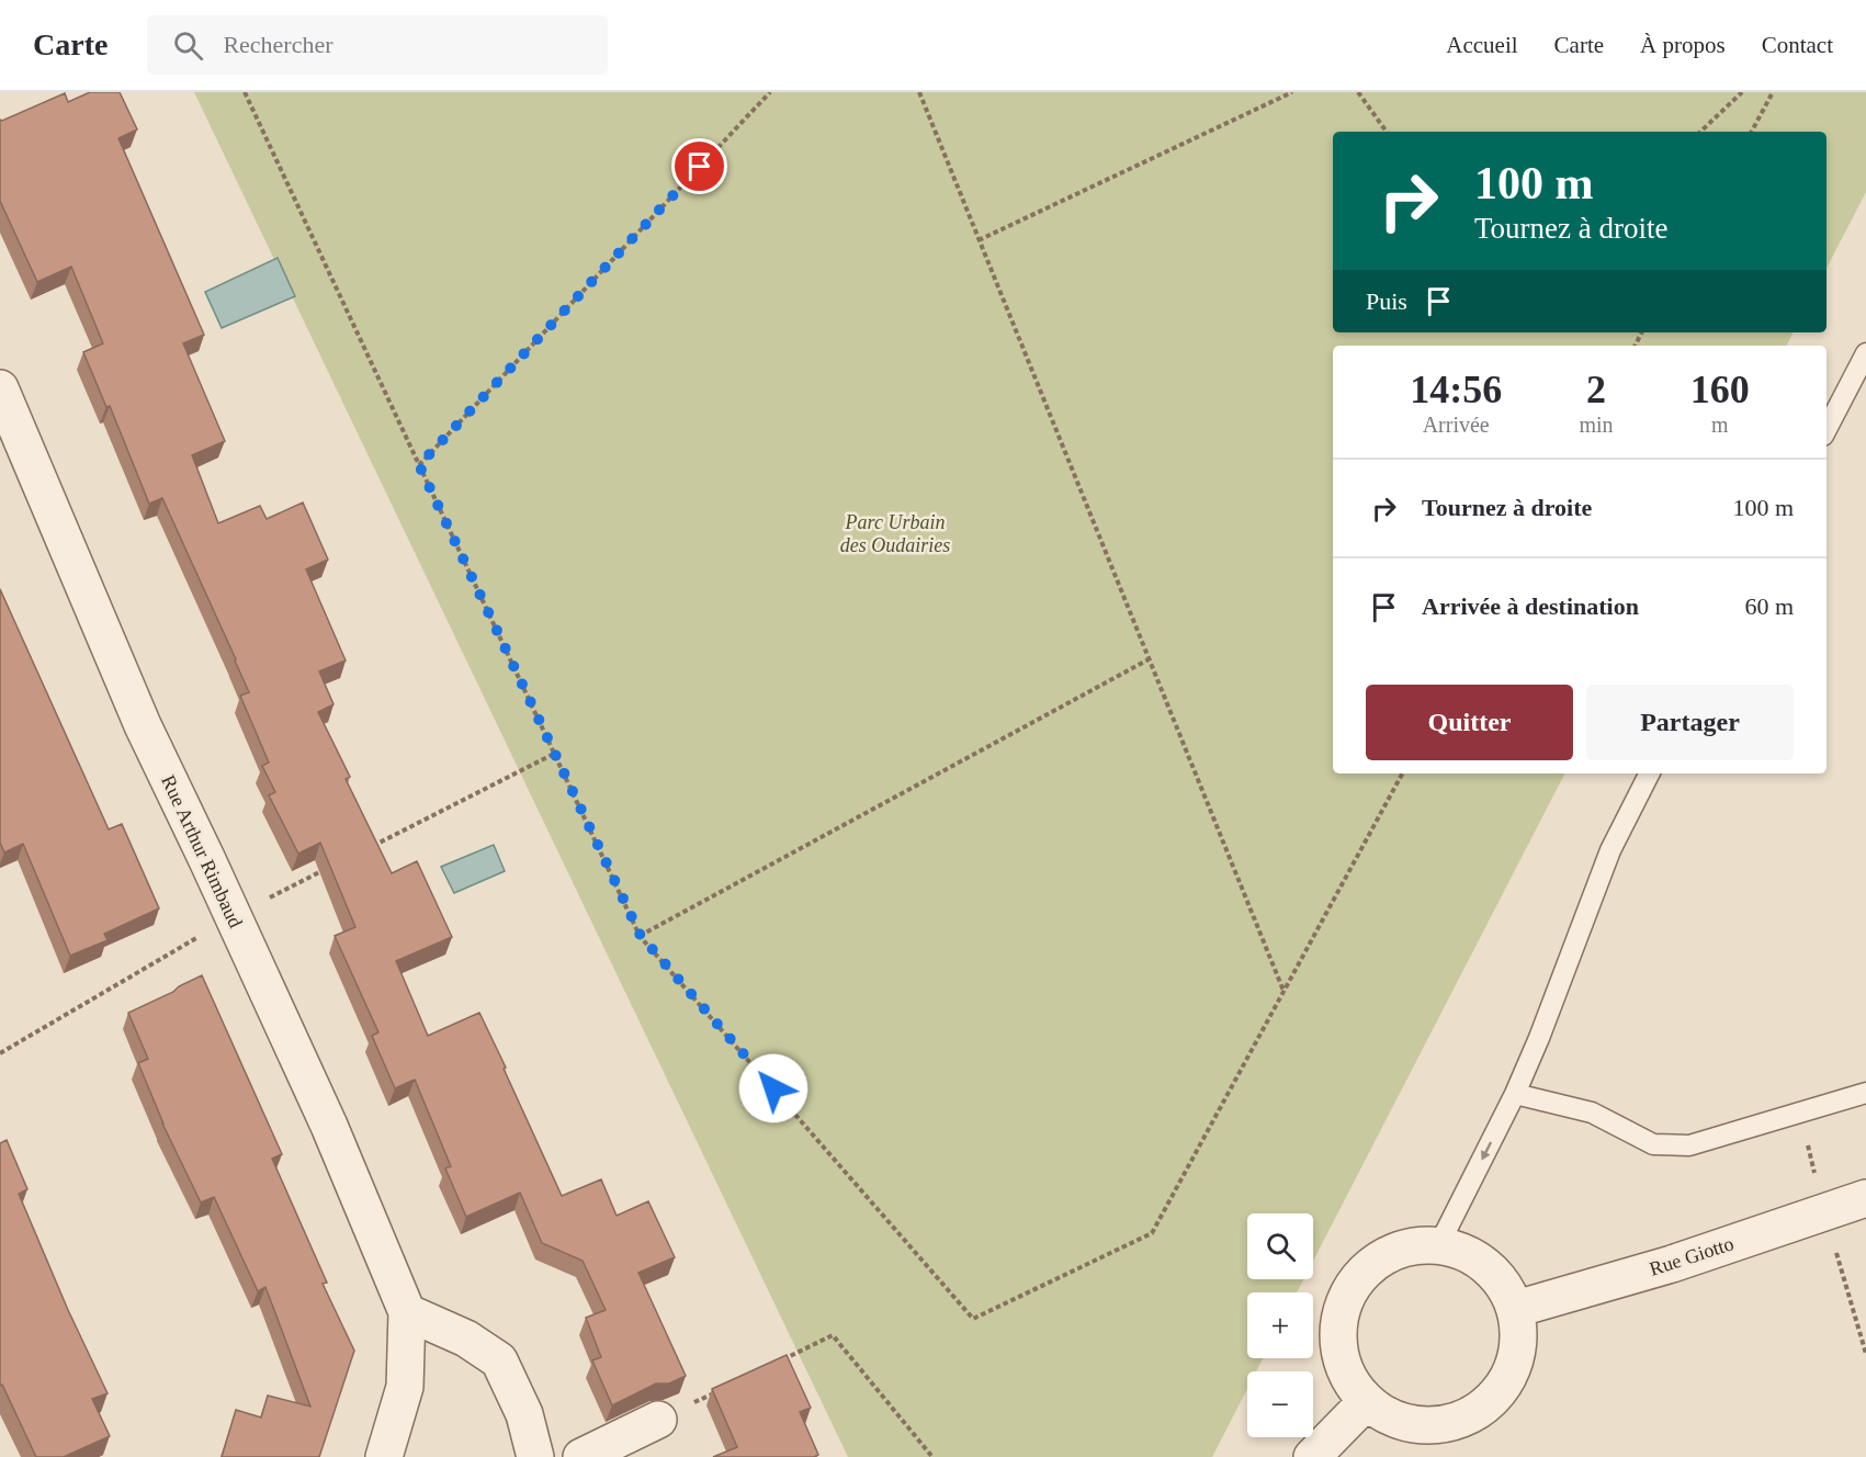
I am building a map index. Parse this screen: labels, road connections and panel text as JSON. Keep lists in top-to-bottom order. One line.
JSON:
{"streets":{"street":["Rue Arthur Rimbaud","Rue Giotto"]},"parks":["Parc Urbain des Oudairies"],"page":{"header":"Carte","search":"Rechercher","nav":["Accueil","Carte","À propos","Contact"],"turn":["100 m","Tournez à droite"],"then":"Puis","eta":["14:56","Arrivée","2","min","160","m"],"list":[{"name":"Tournez à droite","value":"100 m"},{"name":"Arrivée à destination","value":"60 m"}],"buttons":["Quitter","Partager"],"map_buttons":["+","−"]}}
